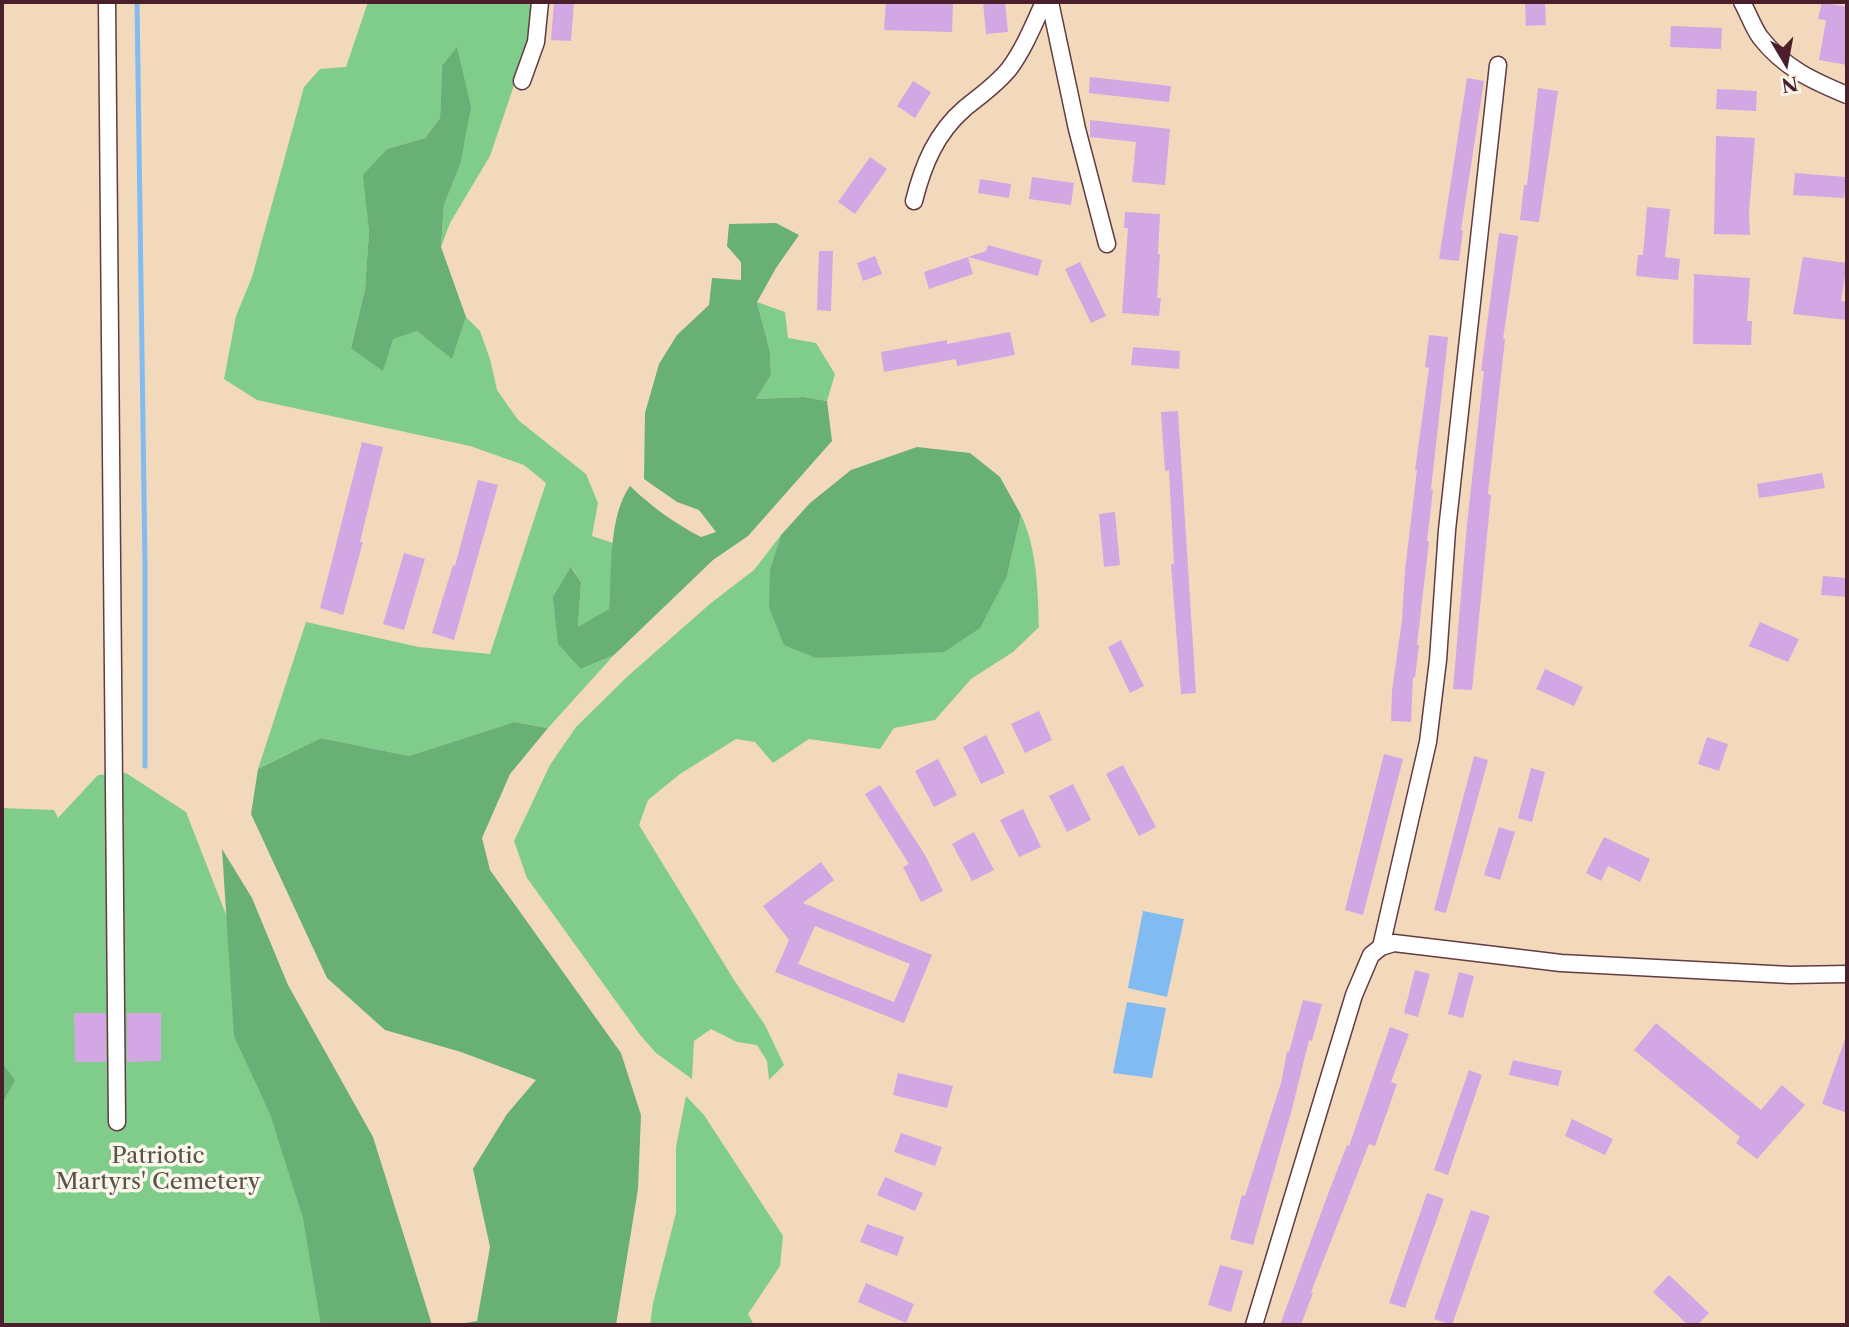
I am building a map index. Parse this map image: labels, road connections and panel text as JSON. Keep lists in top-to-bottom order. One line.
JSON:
{"parks":["Patriotic Martyrs' Cemetery"],"north":"bottom"}
